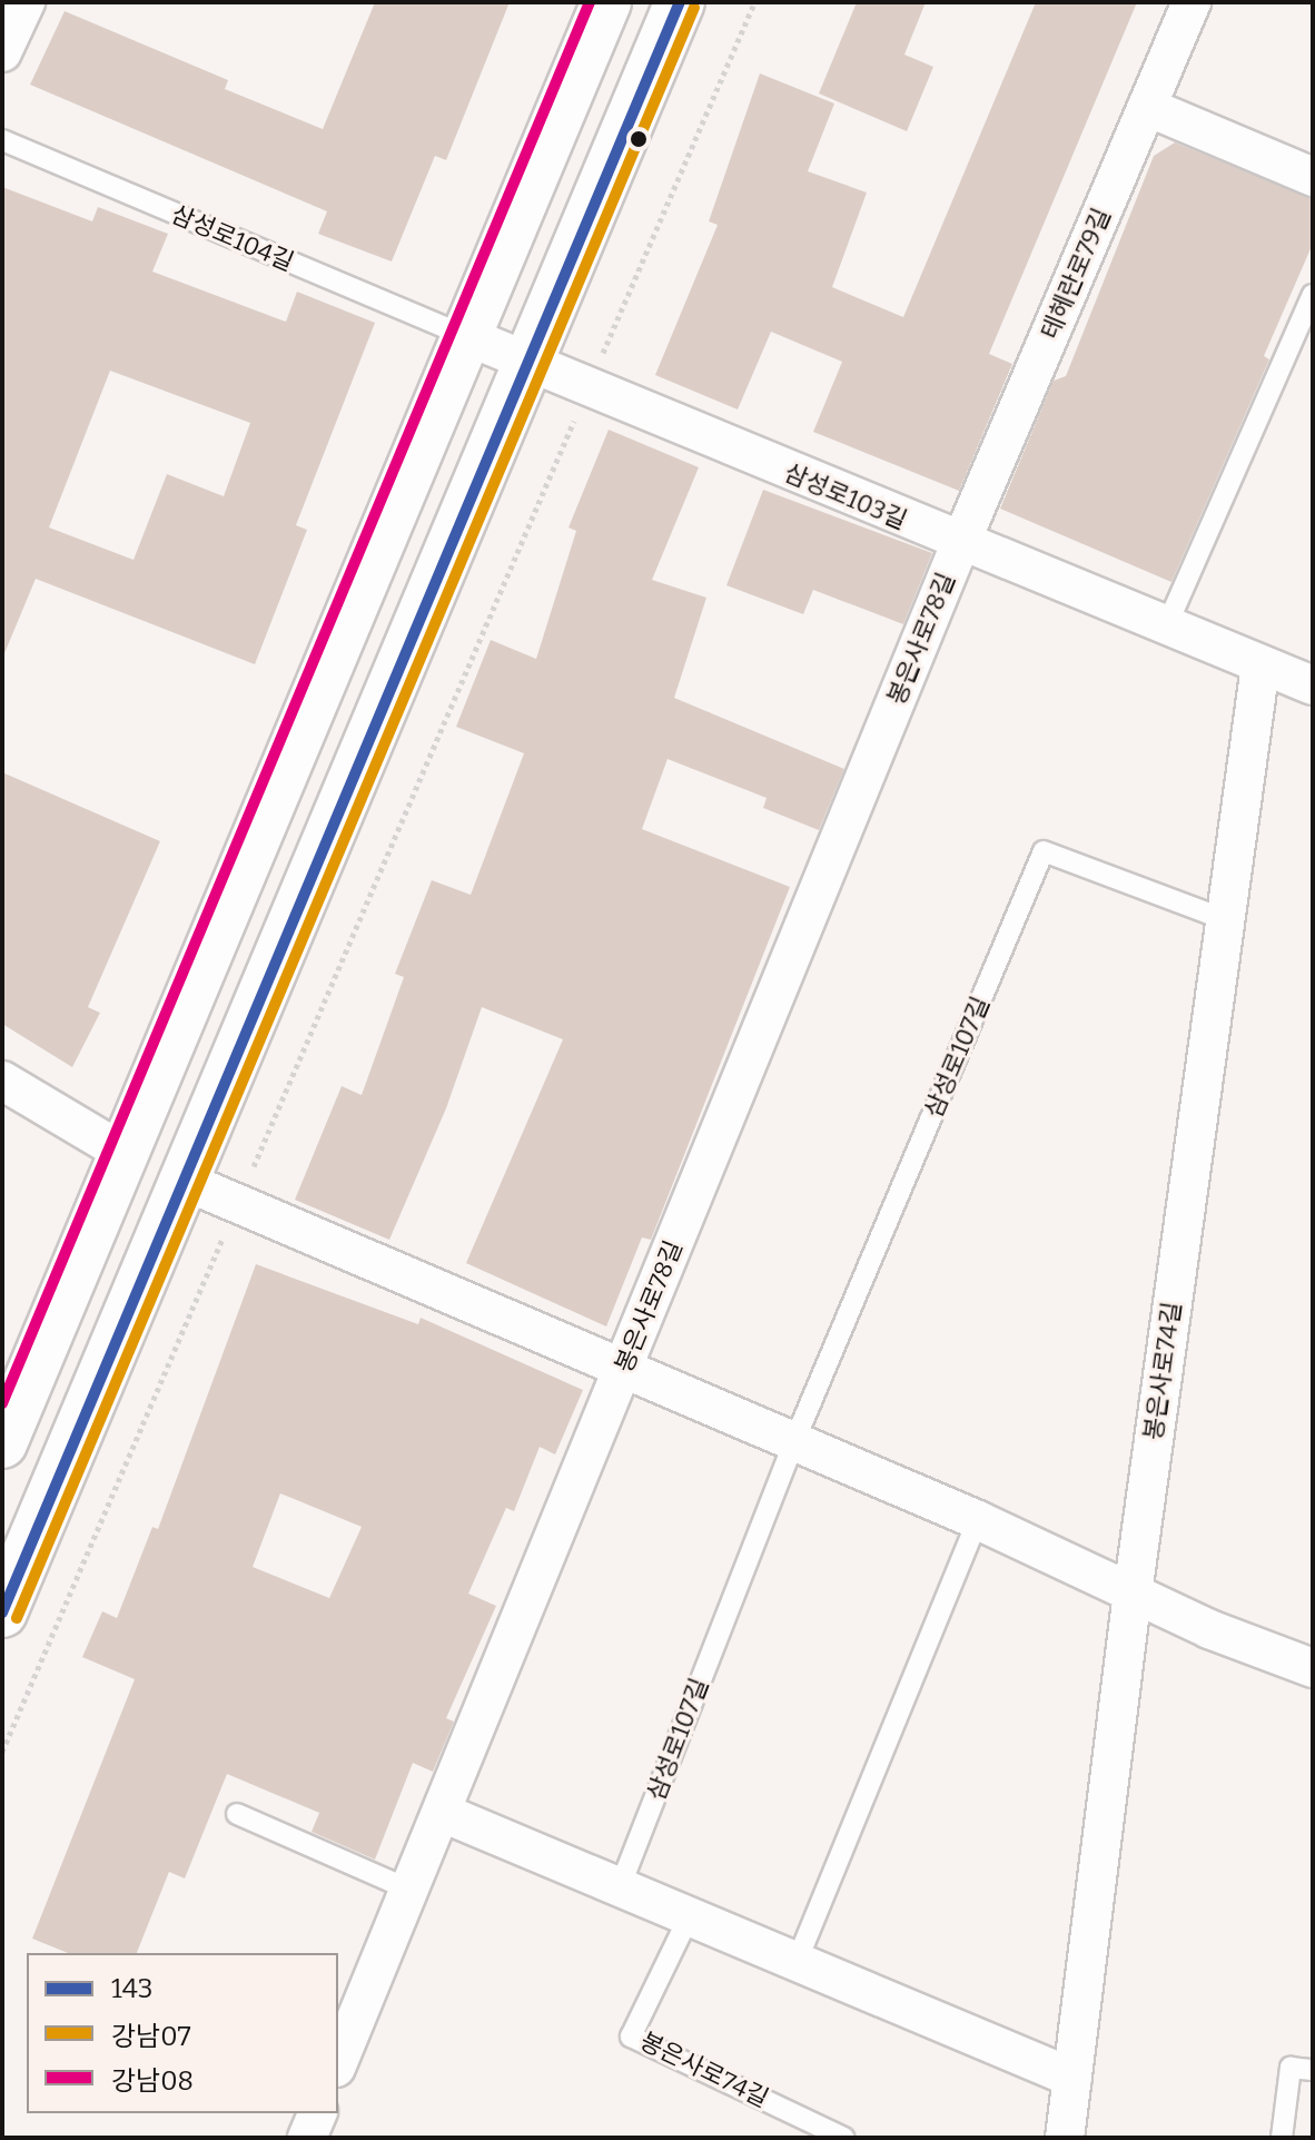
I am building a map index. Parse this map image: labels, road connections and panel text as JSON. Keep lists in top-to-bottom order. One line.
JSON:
{"streets":{"street":["테헤란로79길","삼성로103길","봉은사로78길","봉은사로74길"],"lane":["삼성로104길","삼성로107길"]},"crossings":[["삼성로104길","삼성로103길"],["테헤란로79길","삼성로103길"],["테헤란로79길","봉은사로78길"],["삼성로103길","봉은사로78길"],["삼성로103길","봉은사로74길"],["삼성로107길","봉은사로74길"]],"lines":["transit line 143","transit line 강남08","transit line 강남07"],"legend":["143","강남07","강남08"]}
